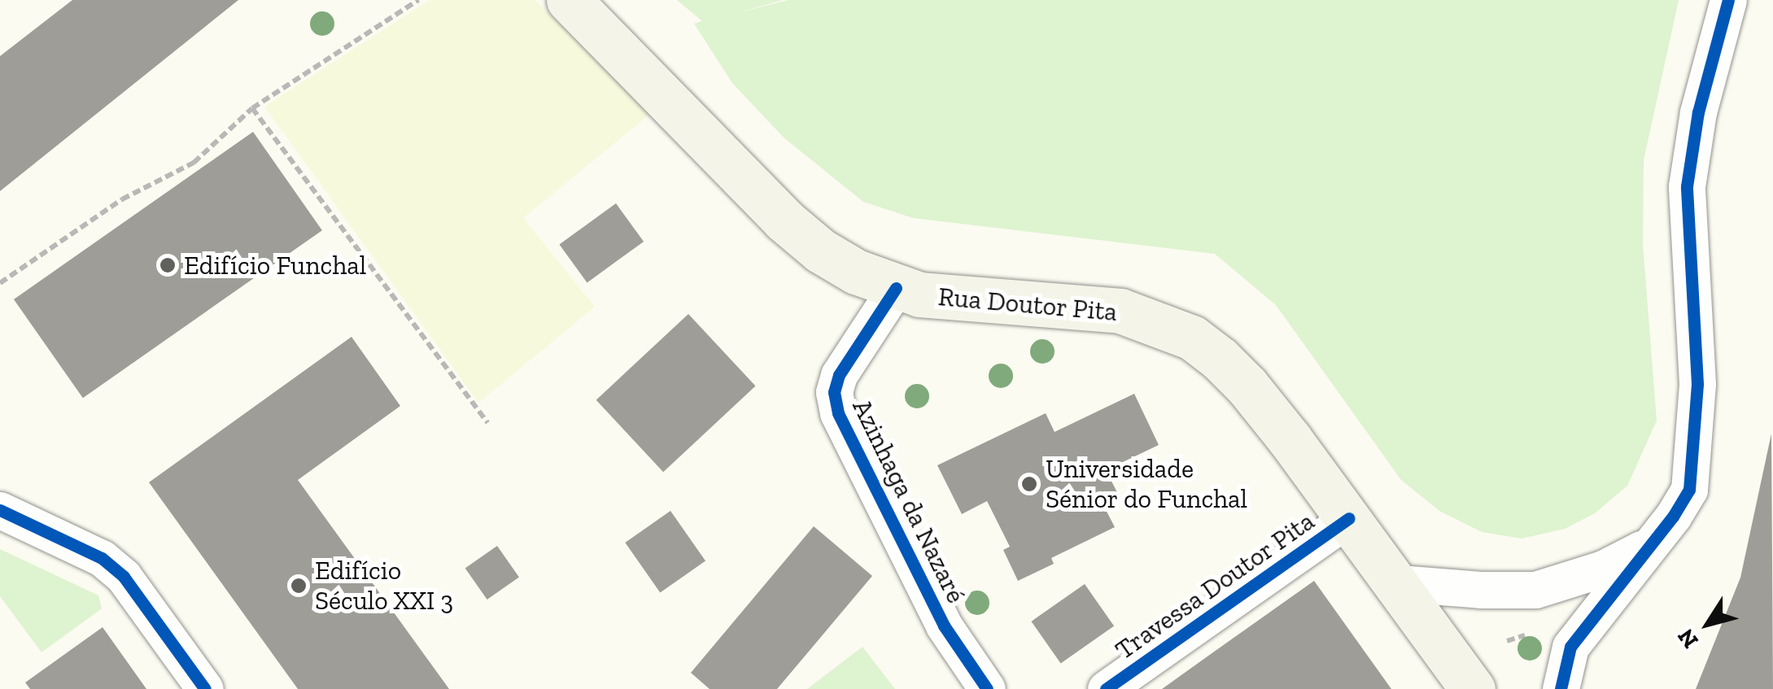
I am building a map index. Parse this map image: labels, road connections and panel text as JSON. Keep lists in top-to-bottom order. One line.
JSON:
{"streets":{"main road":["Rua Doutor Pita"],"street":["Azinhaga da Nazaré","Travessa Doutor Pita"]},"crossings":[["Rua Doutor Pita","Azinhaga da Nazaré"],["Rua Doutor Pita","Travessa Doutor Pita"]],"places":["Edifício Funchal","Universidade Sénior do Funchal","Edifício Século XXI 3"],"north":"bottom left"}
